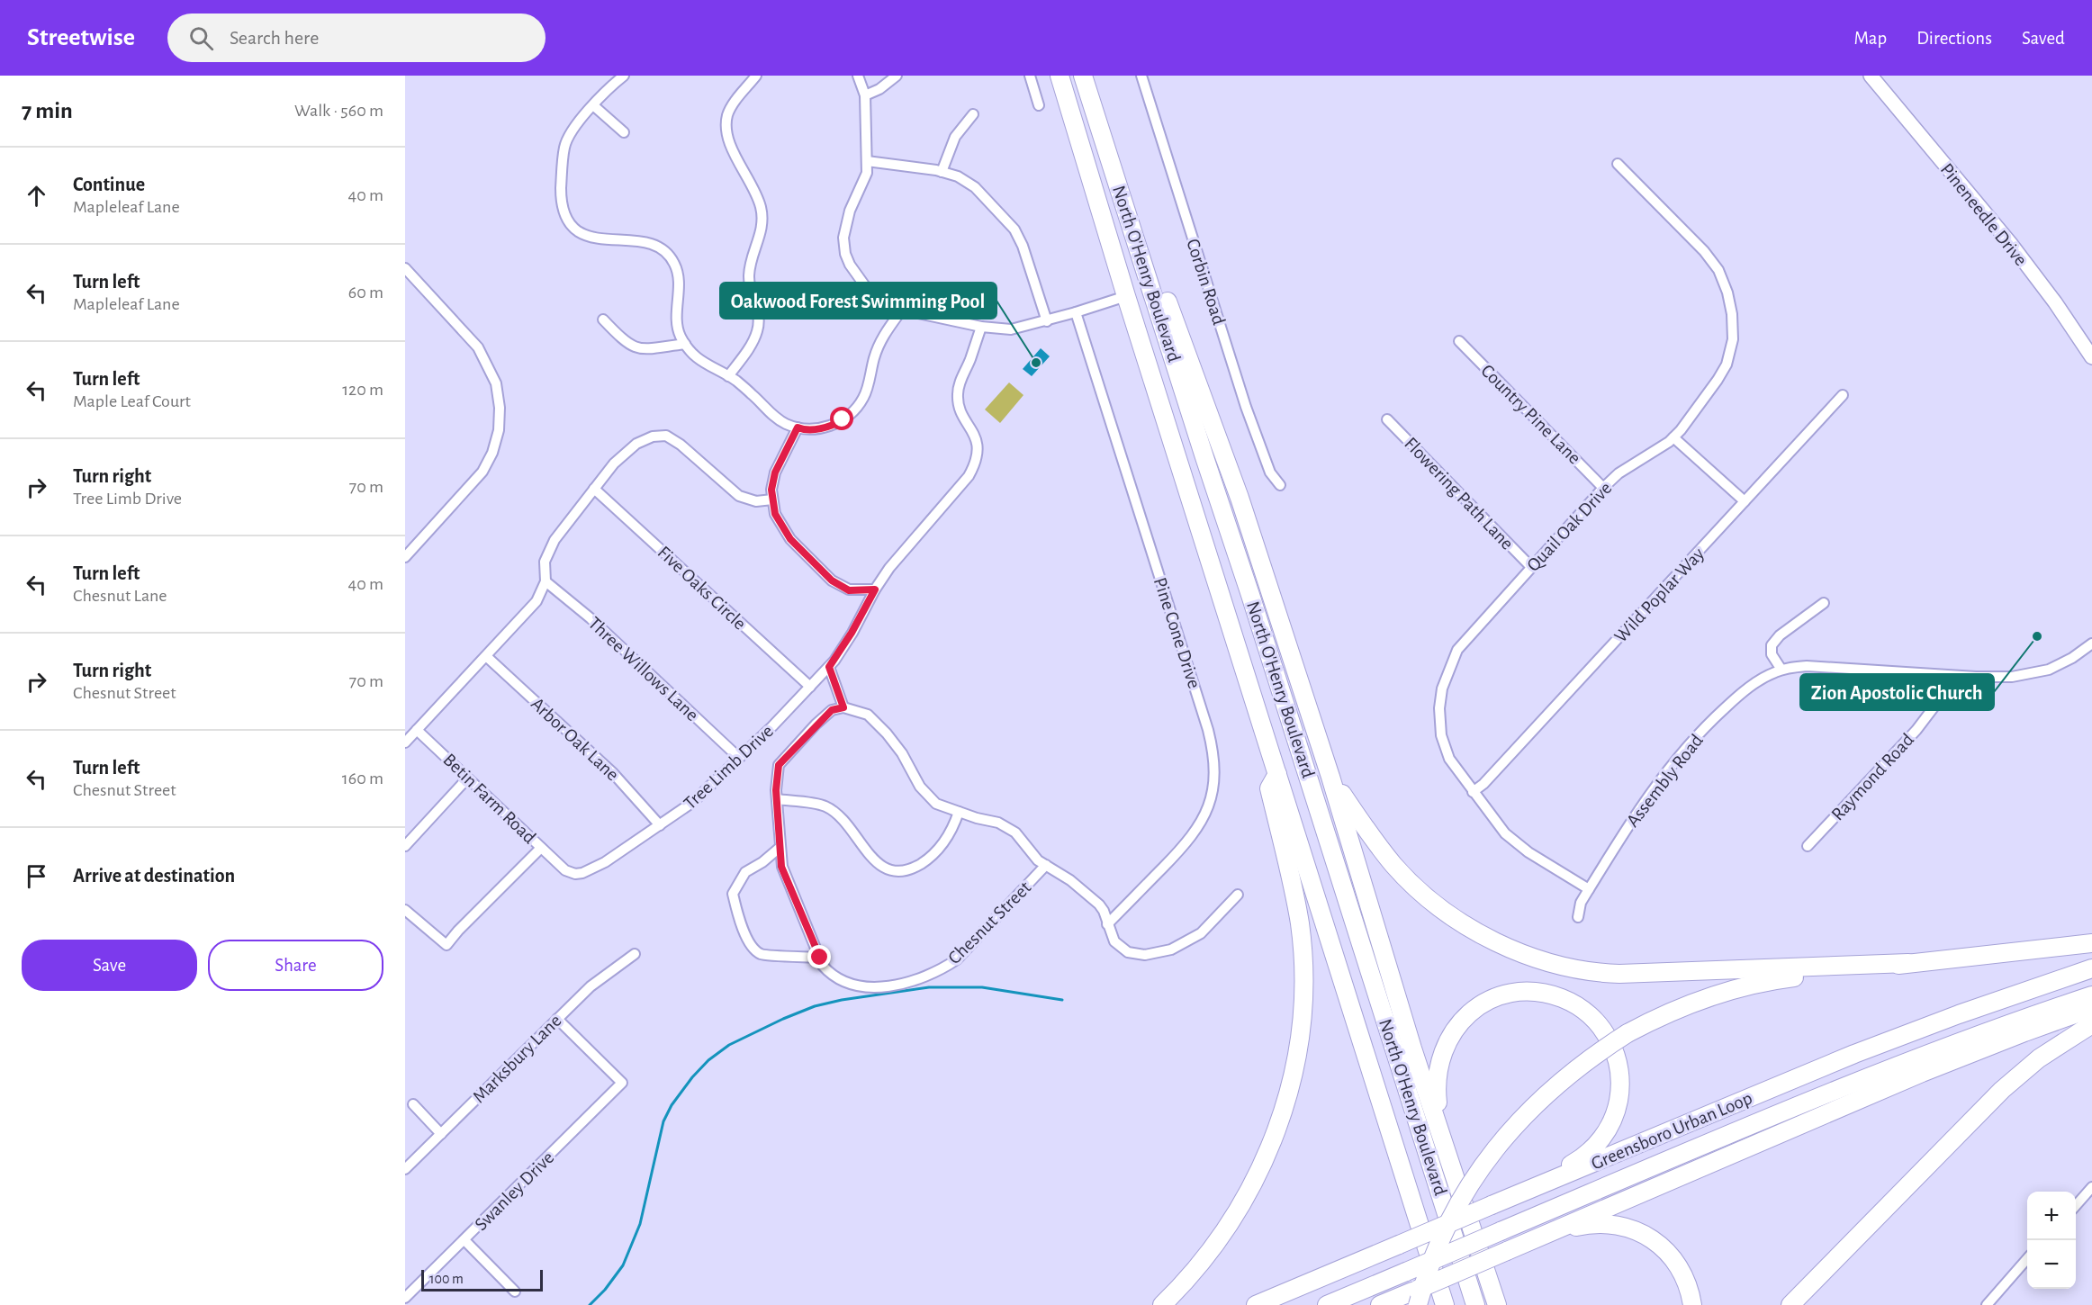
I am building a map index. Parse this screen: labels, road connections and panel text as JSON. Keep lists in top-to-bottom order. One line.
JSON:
{"streets":{"highway":["North O'Henry Boulevard","Greensboro Urban Loop"],"street":["Pineneedle Drive","Corbin Road","Country Pine Lane","Flowering Path Lane","Quail Oak Drive","Five Oaks Circle","Wild Poplar Way","Pine Cone Drive","Three Willows Lane","Arbor Oak Lane","Tree Limb Drive","Raymond Road","Assembly Road","Betin Farm Road","Chesnut Street","Marksbury Lane","Swanley Drive"]},"crossings":[["Country Pine Lane","Quail Oak Drive"],["Flowering Path Lane","Quail Oak Drive"],["Quail Oak Drive","Wild Poplar Way"],["Quail Oak Drive","Assembly Road"],["Five Oaks Circle","Tree Limb Drive"],["Pine Cone Drive","Chesnut Street"],["Three Willows Lane","Tree Limb Drive"],["Arbor Oak Lane","Tree Limb Drive"],["Tree Limb Drive","Betin Farm Road"],["Raymond Road","Assembly Road"],["Marksbury Lane","Swanley Drive"]],"places":["Oakwood Forest Swimming Pool","Zion Apostolic Church"],"scale_bar":"100 m","page":{"header":"Streetwise","search":"Search here","nav":["Map","Directions","Saved"],"heading":["7 min","Walk · 560 m"],"list":[["Continue","Mapleleaf Lane","40 m"],["Turn left","Mapleleaf Lane","60 m"],["Turn left","Maple Leaf Court","120 m"],["Turn right","Tree Limb Drive","70 m"],["Turn left","Chesnut Lane","40 m"],["Turn right","Chesnut Street","70 m"],["Turn left","Chesnut Street","160 m"],"Arrive at destination"],"buttons":["Save","Share"],"map_buttons":["+","−"],"scale":"100 m"}}
